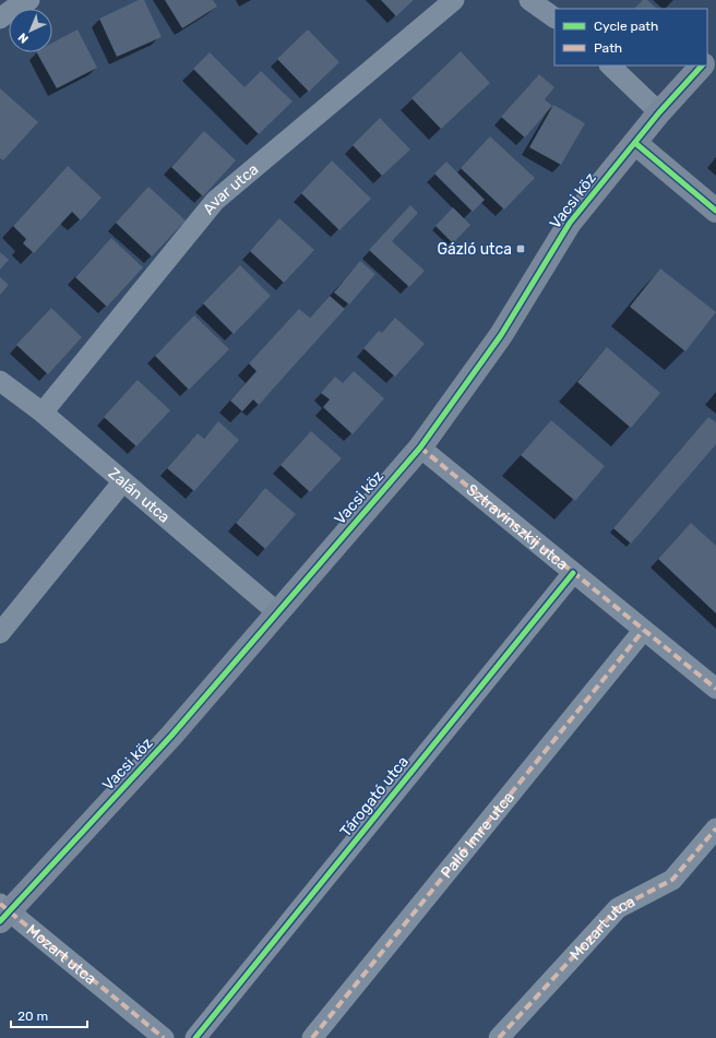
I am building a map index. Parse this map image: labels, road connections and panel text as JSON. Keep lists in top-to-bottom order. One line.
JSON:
{"streets":{"street":["Avar utca","Vacsi köz","Zalán utca","Sztravinszkij utca","Tárogató utca","Palló Imre utca","Mozart utca"]},"crossings":[["Avar utca","Zalán utca"],["Vacsi köz","Zalán utca"],["Vacsi köz","Sztravinszkij utca"],["Vacsi köz","Mozart utca"],["Sztravinszkij utca","Tárogató utca"],["Sztravinszkij utca","Palló Imre utca"]],"places":{"transit":["Gázló utca"]},"legend":["Cycle path","Path"],"scale_bar":"20 m","north":"bottom left"}
